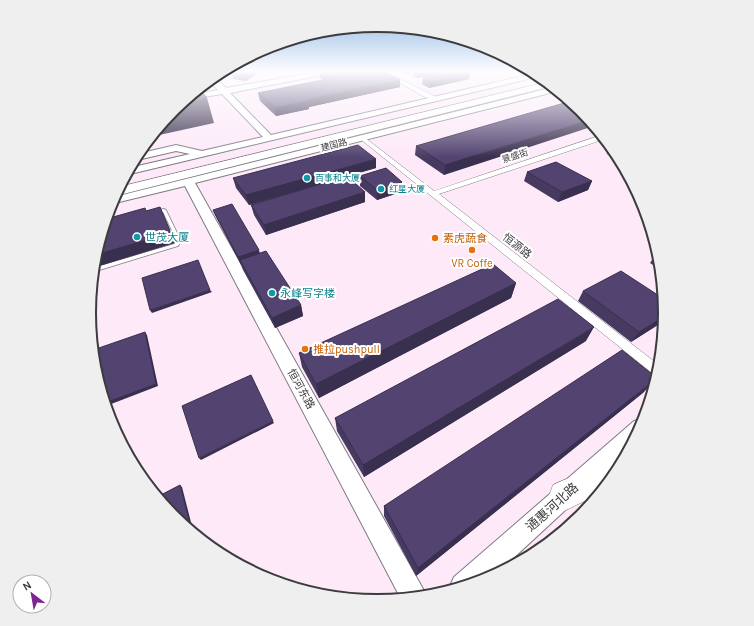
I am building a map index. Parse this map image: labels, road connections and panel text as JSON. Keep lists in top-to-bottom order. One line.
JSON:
{"streets":{"highway":["建国路"],"street":["景盛街","恒源路","恒河东路","通惠河北路"]},"crossings":[["建国路","恒源路"],["建国路","恒河东路"],["景盛街","恒源路"]],"places":["百事和大厦","红星大厦","世茂大厦","素虎蔬食","VR Coffe","永峰写字楼","推拉pushpull"],"north":"top left"}
